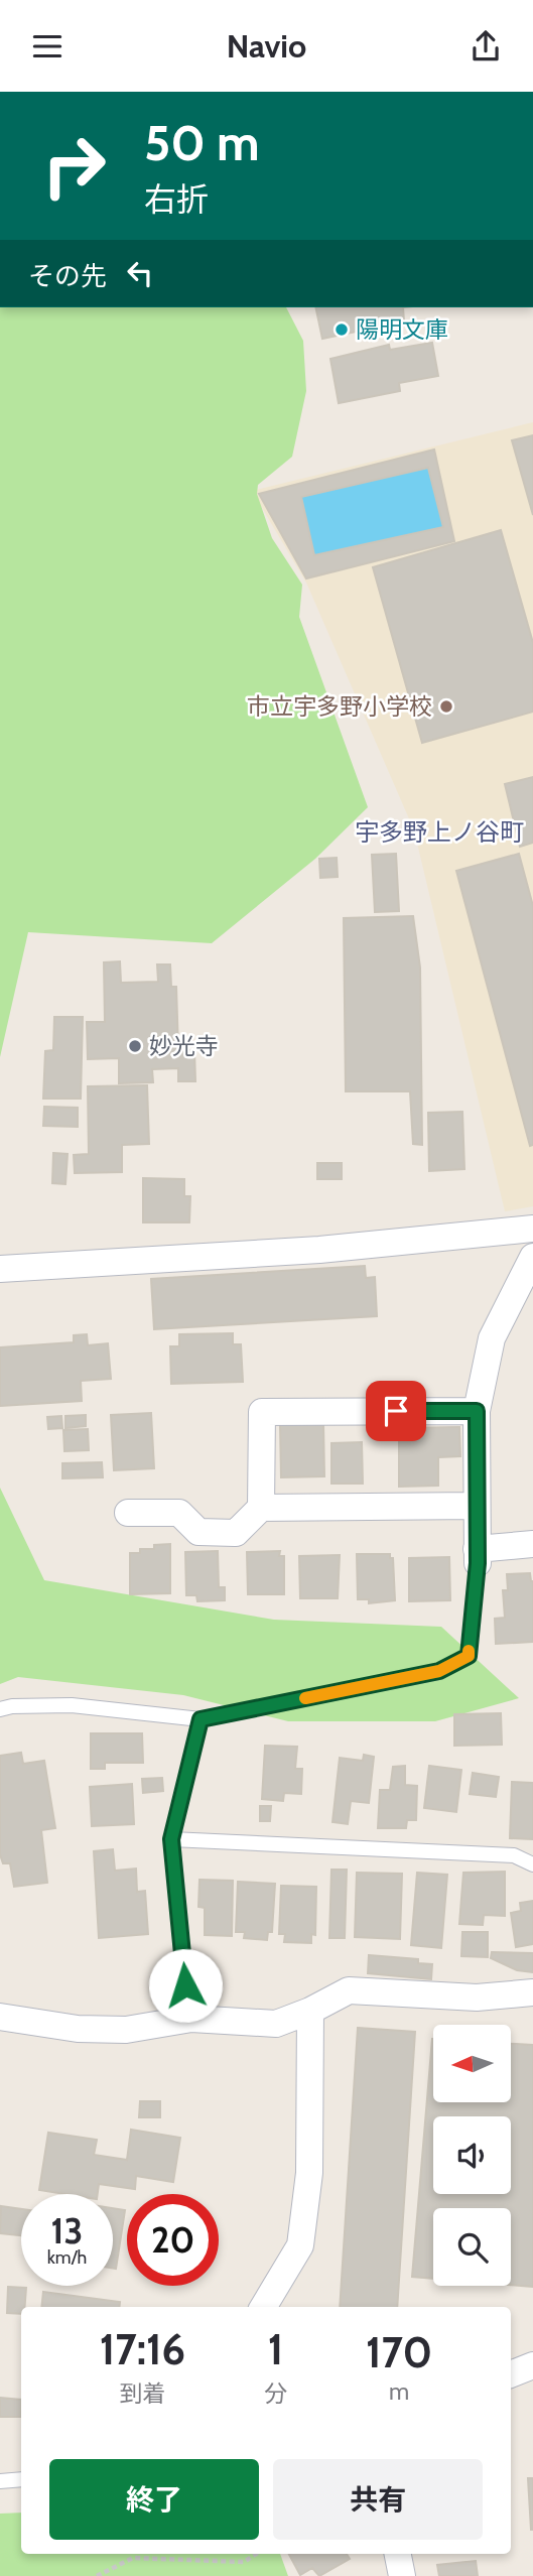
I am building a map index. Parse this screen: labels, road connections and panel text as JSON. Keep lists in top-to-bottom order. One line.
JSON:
{"districts":["宇多野上ノ谷町"],"places":["陽明文庫","市立宇多野小学校","妙光寺"],"north":"left","page":{"header":"Navio","turn":["50 m","右折"],"then":"その先","speed":"13 km/h","limit":"20","eta":["17:16","到着","1","分","170","m"],"buttons":["終了","共有"]}}
